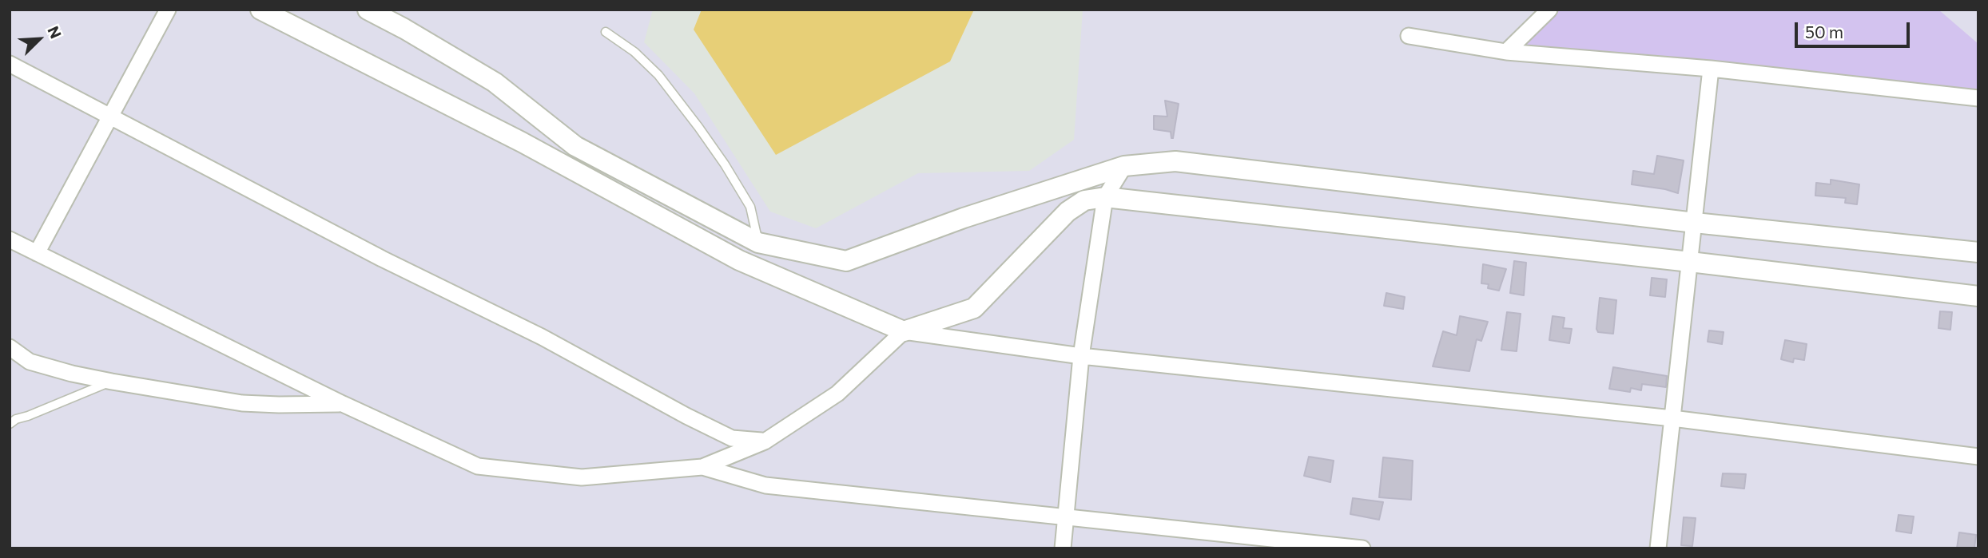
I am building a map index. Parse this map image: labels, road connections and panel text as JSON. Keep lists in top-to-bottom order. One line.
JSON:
{"scale_bar":"50 m","north":"top right"}
